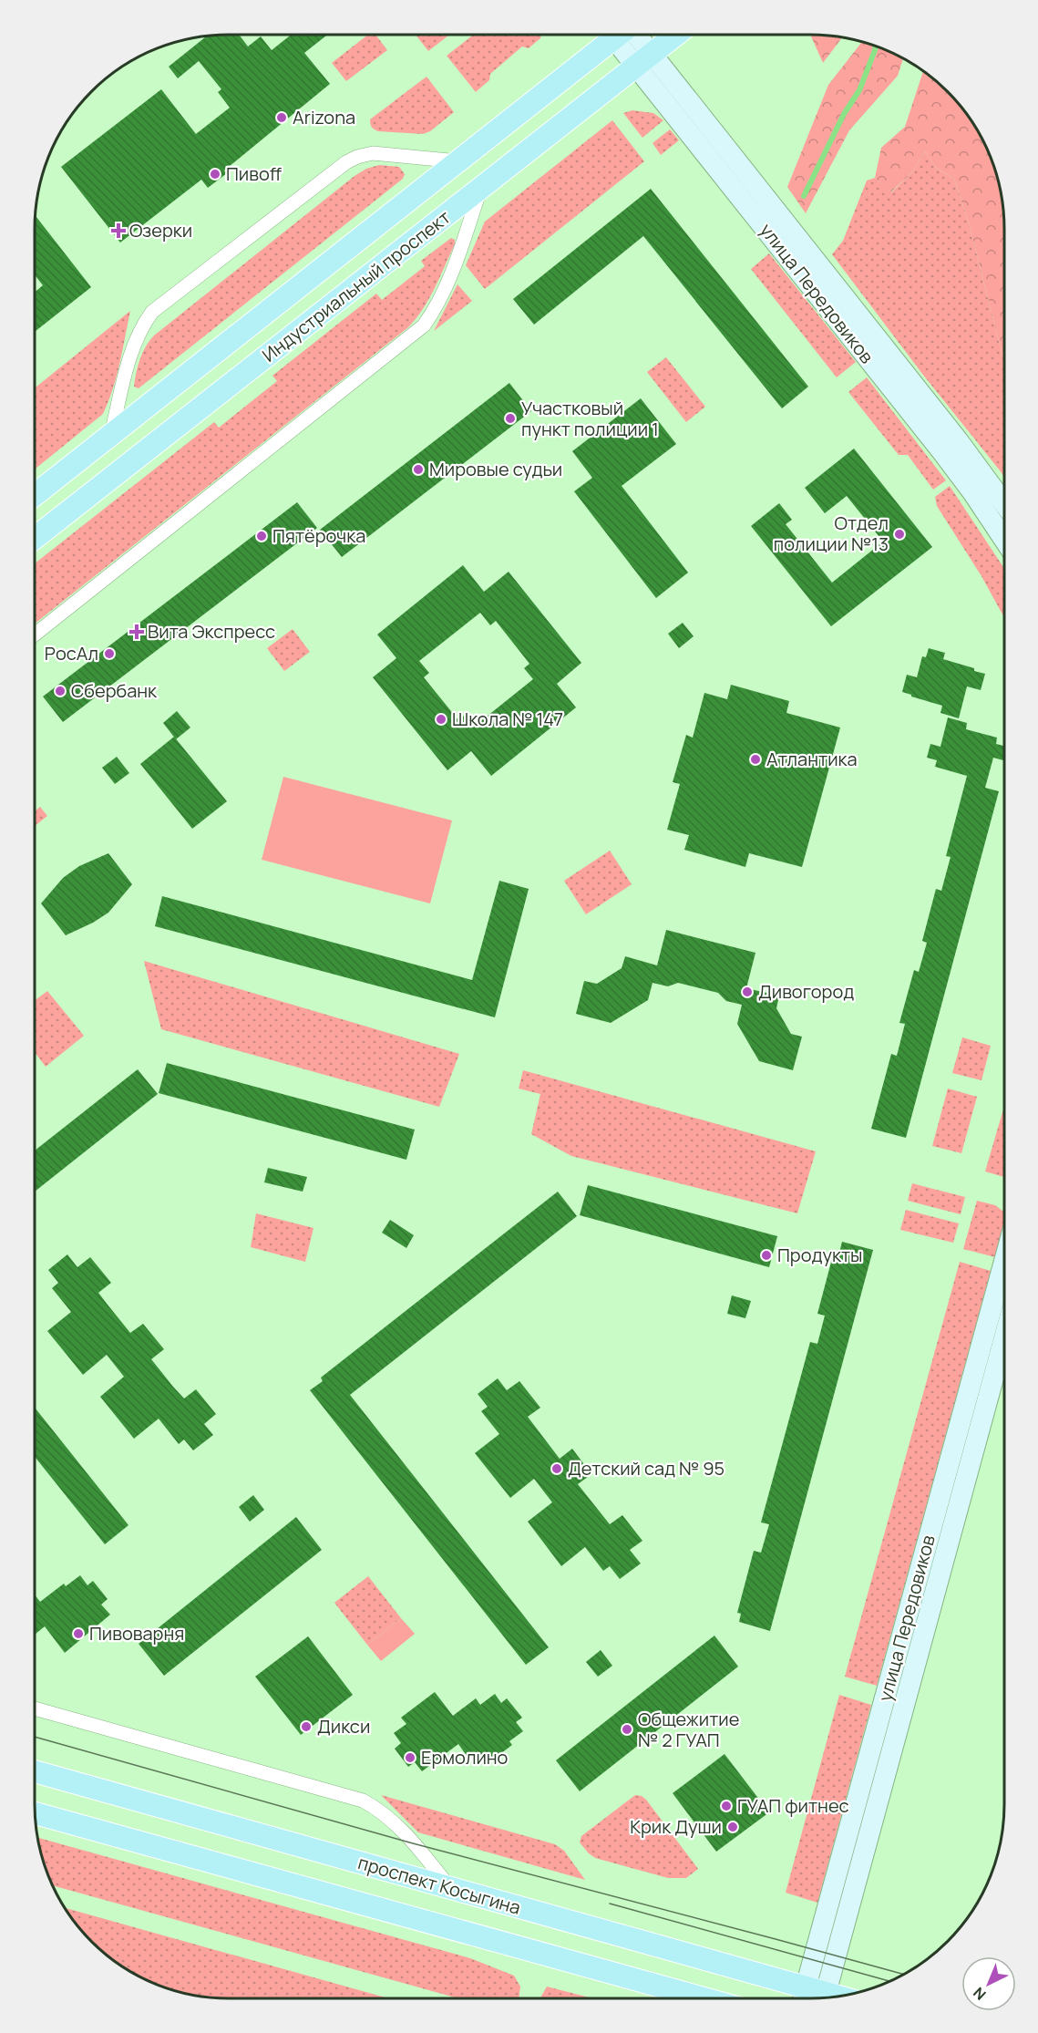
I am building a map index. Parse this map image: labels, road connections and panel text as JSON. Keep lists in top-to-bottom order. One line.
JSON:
{"streets":{"main road":["Индустриальный проспект","проспект Косыгина"],"street":["улица Передовиков"]},"crossings":[["Индустриальный проспект","улица Передовиков"],["улица Передовиков","проспект Косыгина"]],"places":{"other":["Arizona","Пивoff","Участковый пункт полиции 1","Мировые судьи","Отдел полиции №13","Пятёрочка","РосАл","Сбербанк","Школа № 147","Атлантика","Дивогород","Продукты","Детский сад № 95","Пивоварня","Дикси","Общежитие № 2 ГУАП","Ермолино","ГУАП фитнес","Крик Души"],"health":["Озерки","Вита Экспресс"]},"north":"bottom left"}
